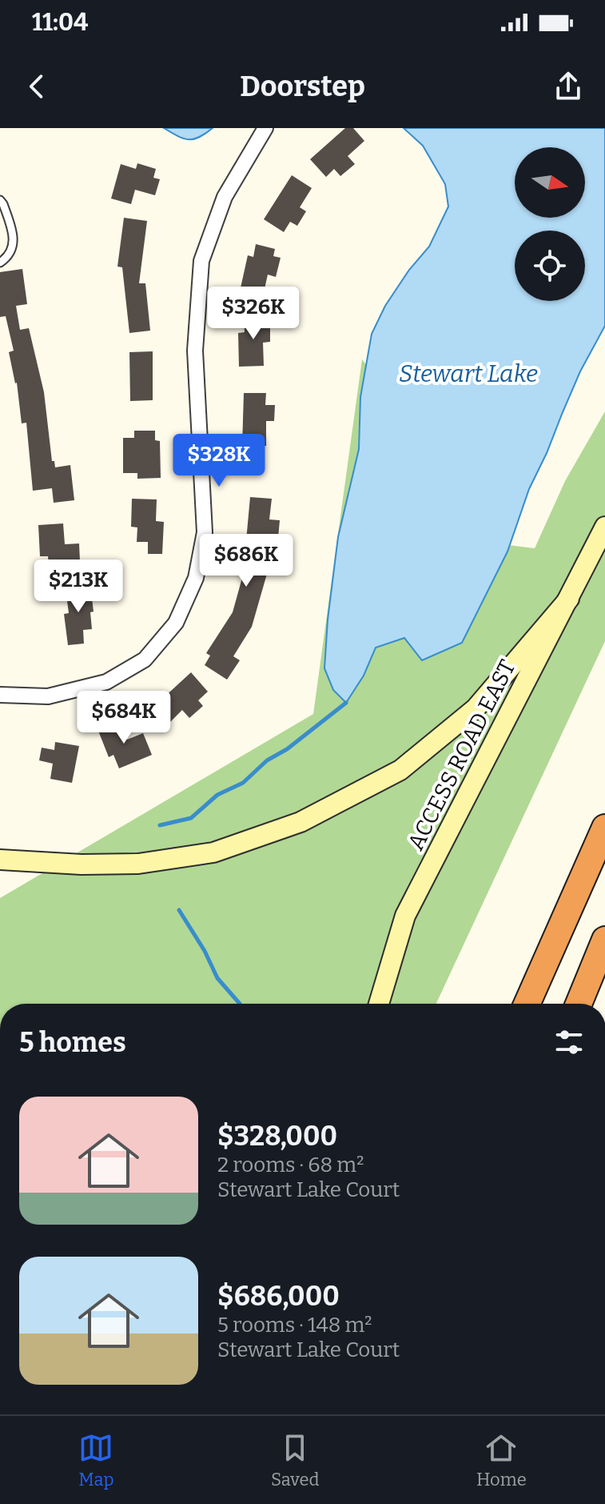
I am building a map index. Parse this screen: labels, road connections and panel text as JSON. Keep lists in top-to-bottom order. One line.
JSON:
{"streets":{"main road":["ACCESS ROAD EAST"]},"water":["Stewart Lake"],"north":"right","page":{"status":"11:04","header":"Doorstep","price":["$326K","$328K","$686K","$213K","$684K"],"heading":"5 homes","list":[{"name":"$328,000","note":"2 rooms · 68 m² · Stewart Lake Court"},{"name":"$686,000","note":"5 rooms · 148 m² · Stewart Lake Court"}],"tabs":["Map","Saved","Home"]}}
